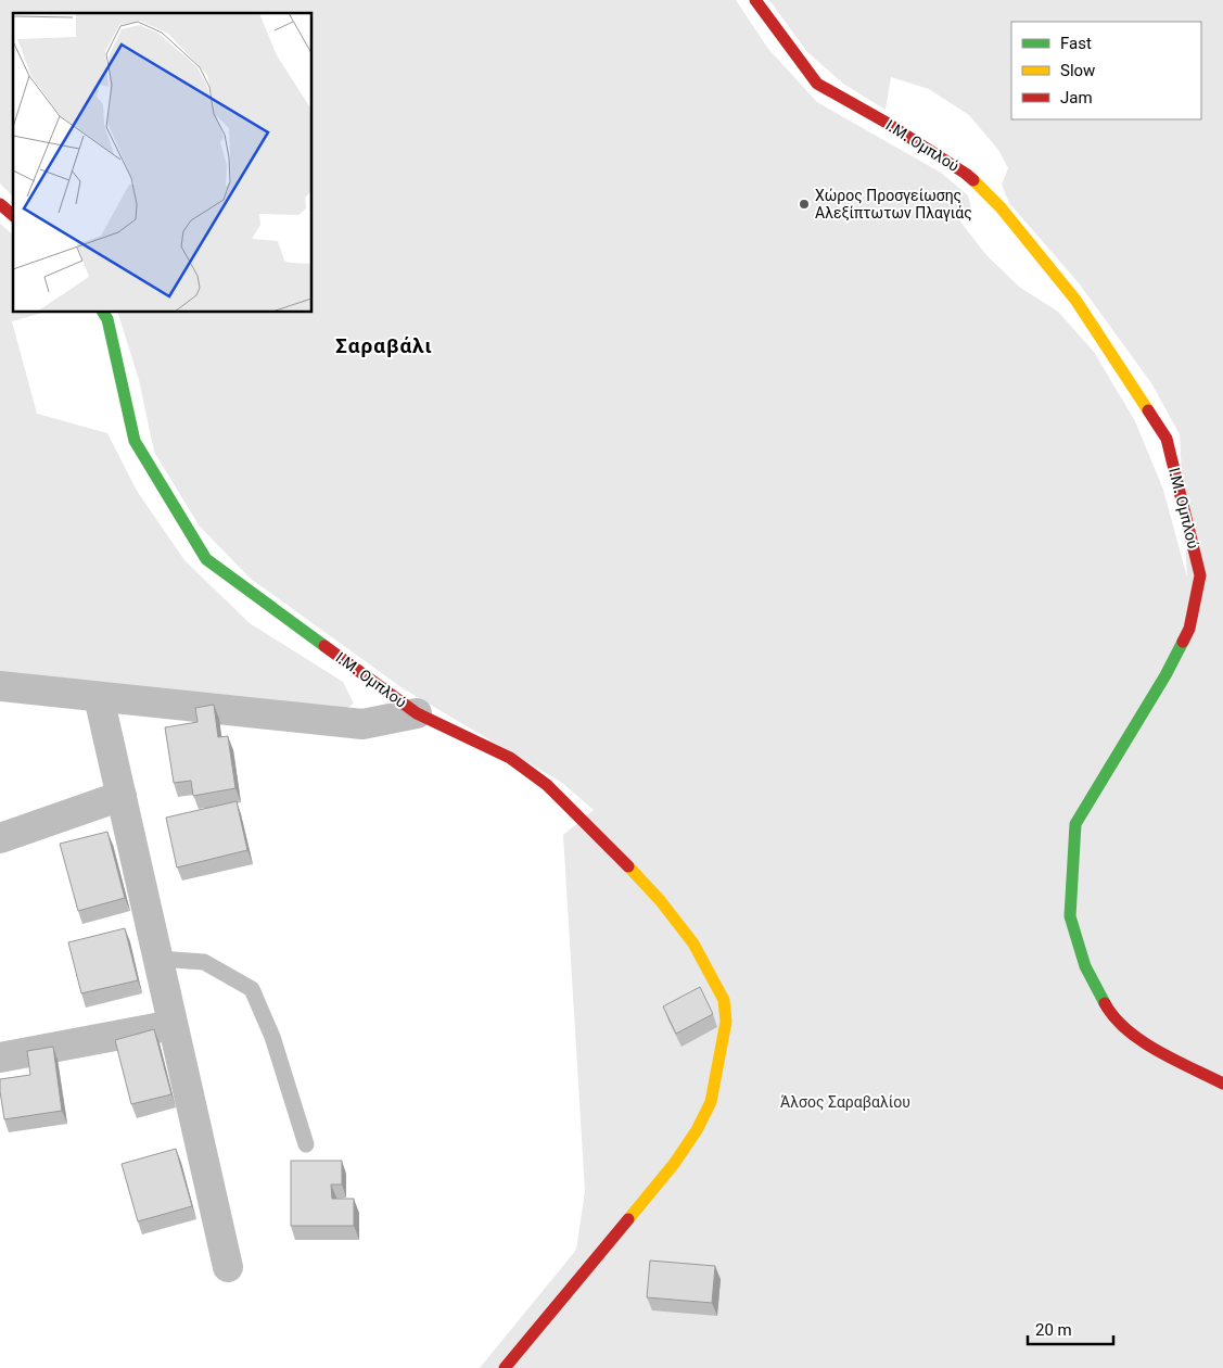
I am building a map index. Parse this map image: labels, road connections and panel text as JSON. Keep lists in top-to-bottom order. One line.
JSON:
{"streets":{"street":["Ι.Μ. Ομπλού"]},"districts":["Σαραβάλι"],"parks":["Άλσος Σαραβαλίου"],"places":["Χώρος Προσγείωσης Αλεξίπτωτων Πλαγιάς"],"legend":["Fast","Slow","Jam"],"scale_bar":"20 m"}
